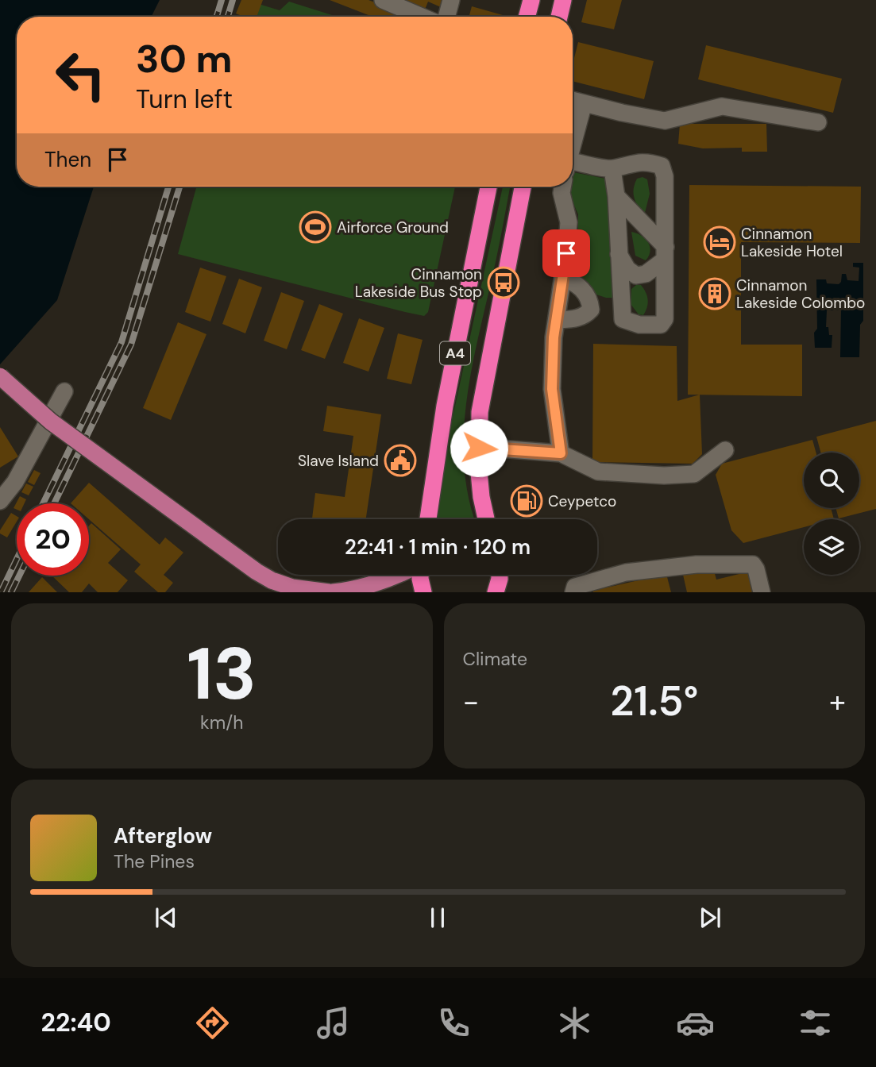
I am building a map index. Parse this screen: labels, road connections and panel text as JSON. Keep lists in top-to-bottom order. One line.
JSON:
{"streets":{"highway":["A4"]},"places":{"sports":["Airforce Ground"],"hotel":["Cinnamon Lakeside Hotel"],"bus stop":["Cinnamon Lakeside Bus Stop"],"building":["Cinnamon Lakeside Colombo"],"public building":["Slave Island"],"fuel station":["Ceypetco"]},"page":{"turn":["30 m","Turn left"],"then":"Then","limit":"20","trip":"22:41 · 1 min · 120 m","tile":[["13","km/h"],"Climate"],"heat":["−","21.5°","+"],"song":["Afterglow","The Pines"],"tabs":"22:40"}}
